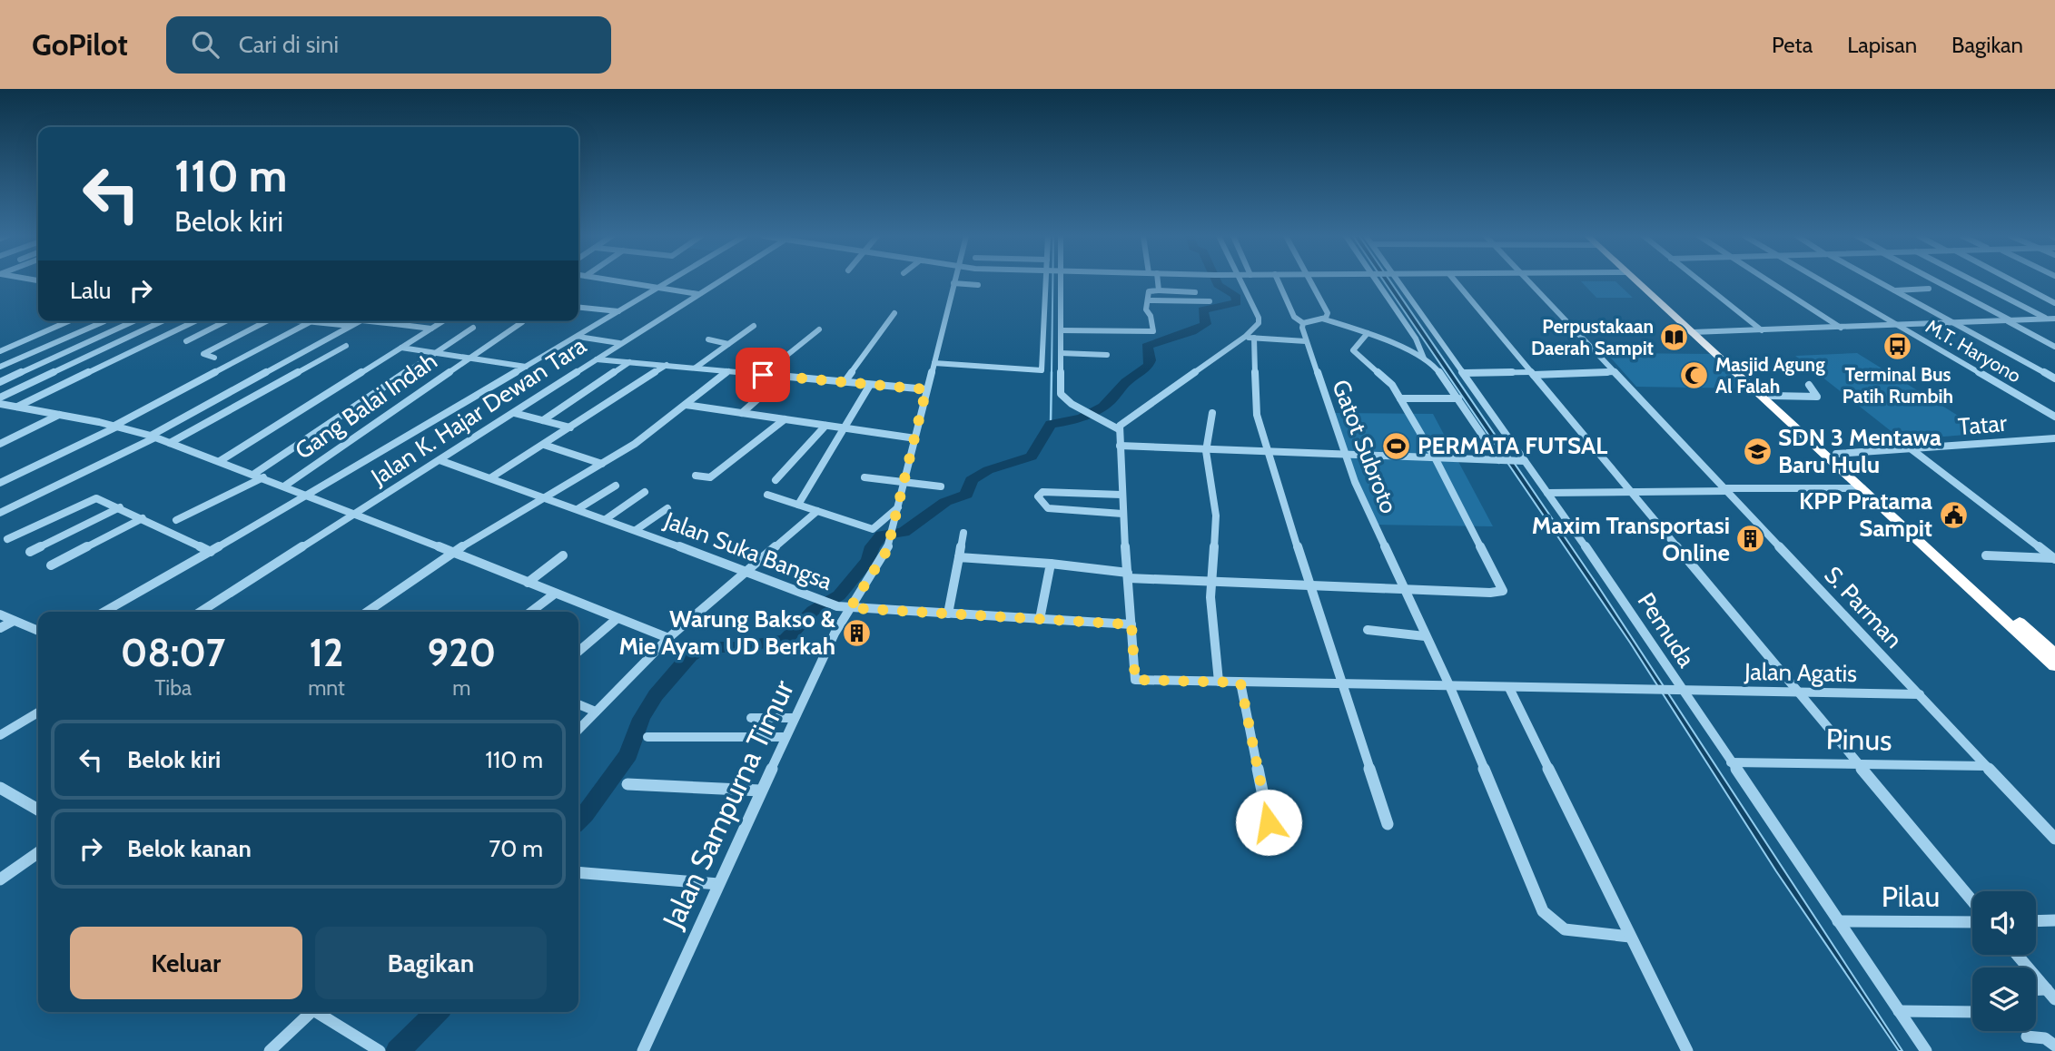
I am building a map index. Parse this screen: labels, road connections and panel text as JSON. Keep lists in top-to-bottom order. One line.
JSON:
{"streets":{"street":["M.T. Haryono","Gang Balai Indah","Jalan K. Hajar Dewan Tara","Tatar","Gatot Subroto","Jalan Suka Bangsa","S. Parman","Pemuda","Jalan Agatis","Pinus","Jalan Sampurna Timur","Pilau"]},"crossings":[["Jalan K. Hajar Dewan Tara","Jalan Suka Bangsa"],["Gatot Subroto","Jalan Agatis"],["Jalan Suka Bangsa","Jalan Agatis"],["Jalan Suka Bangsa","Jalan Sampurna Timur"],["S. Parman","Jalan Agatis"],["S. Parman","Pinus"],["Pemuda","Jalan Agatis"],["Pemuda","Pinus"],["Pemuda","Pilau"]],"places":{"library":["Perpustakaan Daerah Sampit"],"bus stop":["Terminal Bus Patih Rumbih"],"mosque":["Masjid Agung Al Falah"],"sports":["PERMATA FUTSAL"],"school or university":["SDN 3 Mentawa Baru Hulu"],"public building":["KPP Pratama Sampit"],"building":["Maxim Transportasi Online","Warung Bakso & Mie Ayam UD Berkah"]},"page":{"header":"GoPilot","search":"Cari di sini","nav":["Peta","Lapisan","Bagikan"],"turn":["110 m","Belok kiri"],"then":"Lalu","eta":["08:07","Tiba","12","mnt","920","m"],"list":[{"name":"Belok kiri","value":"110 m"},{"name":"Belok kanan","value":"70 m"}],"buttons":["Keluar","Bagikan"]}}
